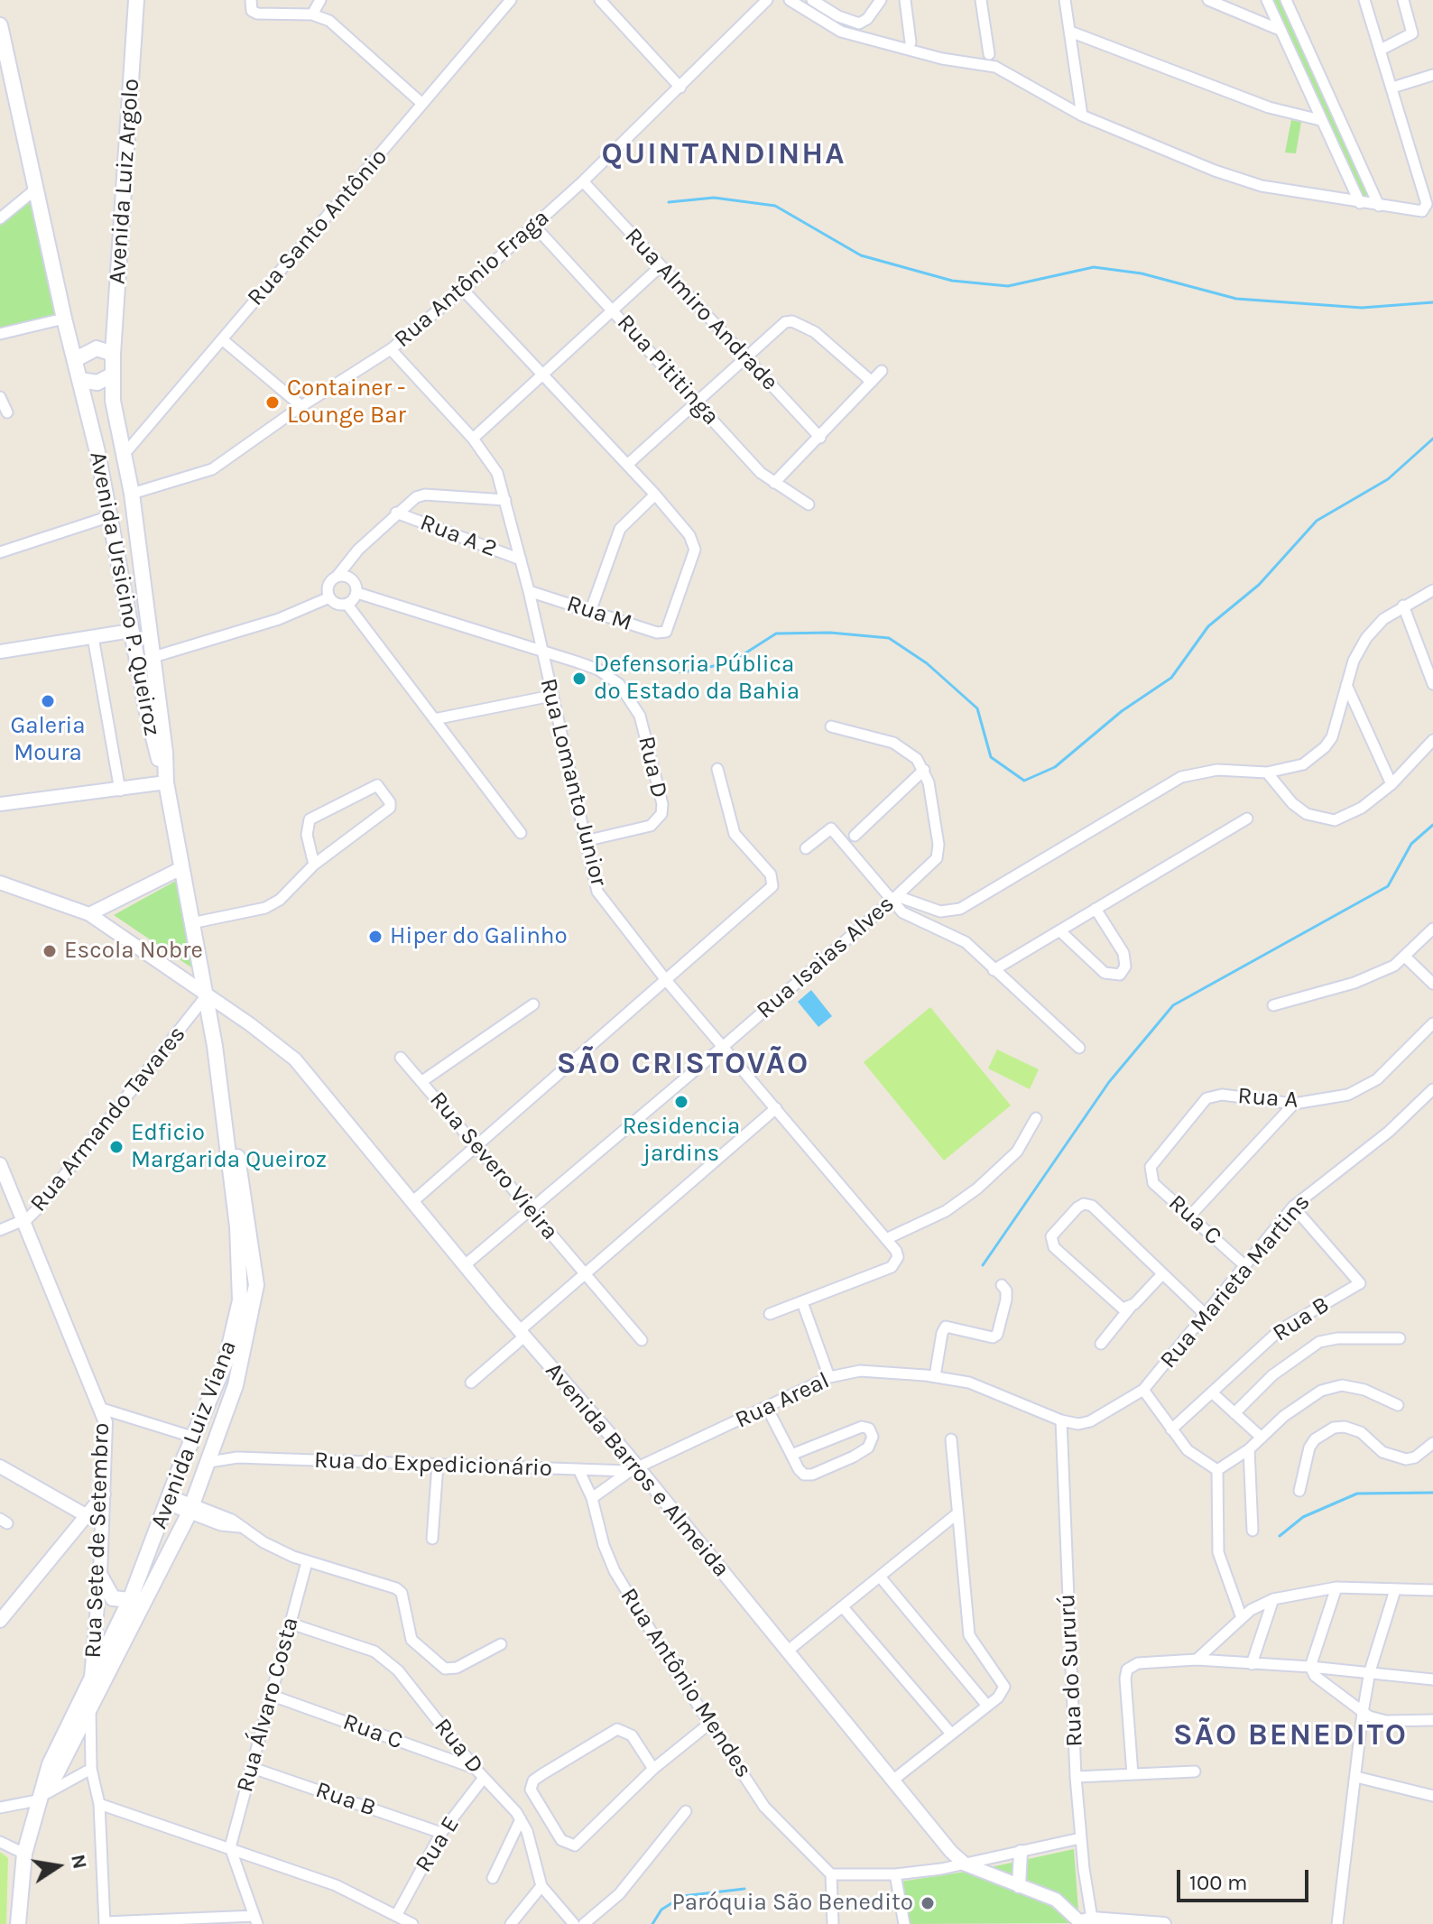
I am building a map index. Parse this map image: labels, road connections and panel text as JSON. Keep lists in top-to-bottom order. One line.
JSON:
{"streets":{"main road":["Avenida Luiz Argolo","Avenida Ursicino P. Queiroz","Avenida Luiz Viana"],"street":["Rua Santo Antônio","Rua Antônio Fraga","Rua Almiro Andrade","Rua Pititinga","Rua A 2","Rua M","Rua D","Rua Lomanto Junior","Rua Isaias Alves","Rua A","Rua Armando Tavares","Rua Severo Vieira","Rua C","Rua Marieta Martins","Rua B","Rua Areal","Rua do Expedicionário","Avenida Barros e Almeida","Rua Sete de Setembro","Rua do Sururú","Rua Antônio Mendes","Rua Álvaro Costa","Rua E"]},"crossings":[["Avenida Luiz Argolo","Avenida Ursicino P. Queiroz"],["Rua Santo Antônio","Avenida Ursicino P. Queiroz"],["Rua Antônio Fraga","Rua Almiro Andrade"],["Rua Antônio Fraga","Rua Pititinga"],["Rua Antônio Fraga","Avenida Ursicino P. Queiroz"],["Rua Antônio Fraga","Rua Lomanto Junior"],["Rua A 2","Rua Lomanto Junior"],["Avenida Ursicino P. Queiroz","Avenida Luiz Viana"],["Rua M","Rua Lomanto Junior"],["Rua D","Rua Lomanto Junior"],["Rua D","Rua C"],["Rua D","Rua Álvaro Costa"],["Rua D","Rua E"],["Rua Lomanto Junior","Rua Isaias Alves"],["Rua Isaias Alves","Rua Severo Vieira"],["Rua Isaias Alves","Avenida Barros e Almeida"],["Rua A","Rua C"],["Rua Armando Tavares","Avenida Luiz Viana"],["Rua Armando Tavares","Avenida Barros e Almeida"],["Rua Armando Tavares","Rua Sete de Setembro"],["Rua C","Rua Marieta Martins"],["Rua C","Rua Álvaro Costa"],["Rua Marieta Martins","Rua B"],["Rua Marieta Martins","Rua Areal"],["Rua Marieta Martins","Rua do Sururú"],["Rua B","Rua Álvaro Costa"],["Rua B","Rua E"],["Rua Areal","Rua do Expedicionário"],["Rua Areal","Avenida Barros e Almeida"],["Rua Areal","Rua do Sururú"],["Avenida Luiz Viana","Rua do Expedicionário"],["Avenida Luiz Viana","Avenida Barros e Almeida"],["Avenida Luiz Viana","Rua Sete de Setembro"],["Rua do Expedicionário","Avenida Barros e Almeida"],["Rua do Expedicionário","Rua Antônio Mendes"],["Avenida Barros e Almeida","Rua do Sururú"]],"districts":["QUINTANDINHA","SÃO CRISTOVÃO","SÃO BENEDITO"],"places":["Container - Lounge Bar","Defensoria Pública do Estado da Bahia","Galeria Moura","Hiper do Galinho","Escola Nobre","Residencia jardins","Edficio Margarida Queiroz","Paróquia São Benedito"],"scale_bar":"100 m","north":"right"}
